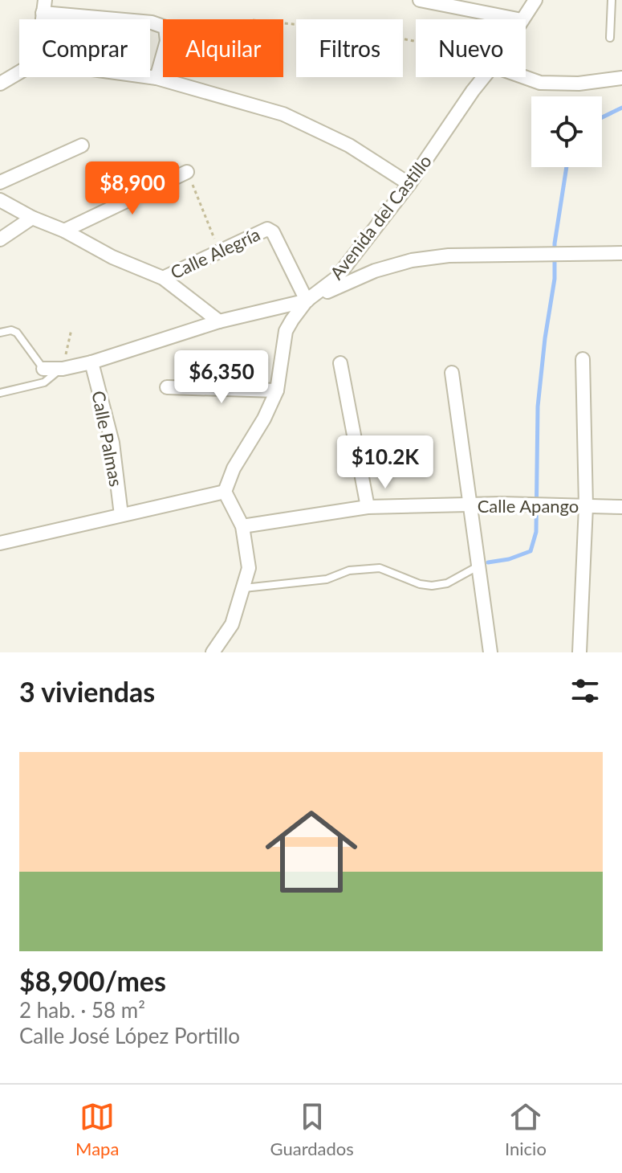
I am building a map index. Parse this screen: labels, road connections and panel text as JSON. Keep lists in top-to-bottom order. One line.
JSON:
{"streets":{"street":["Avenida del Castillo","Calle Alegría","Calle Palmas","Calle Apango"]},"crossings":[["Avenida del Castillo","Calle Alegría"]],"page":{"chip":["Comprar","Alquilar","Filtros","Nuevo"],"price":["$8,900","$6,350","$10.2K"],"heading":"3 viviendas","list":[{"name":"$8,900/mes","note":"2 hab. · 58 m² · Calle José López Portillo"}],"tabs":["Mapa","Guardados","Inicio"]}}
